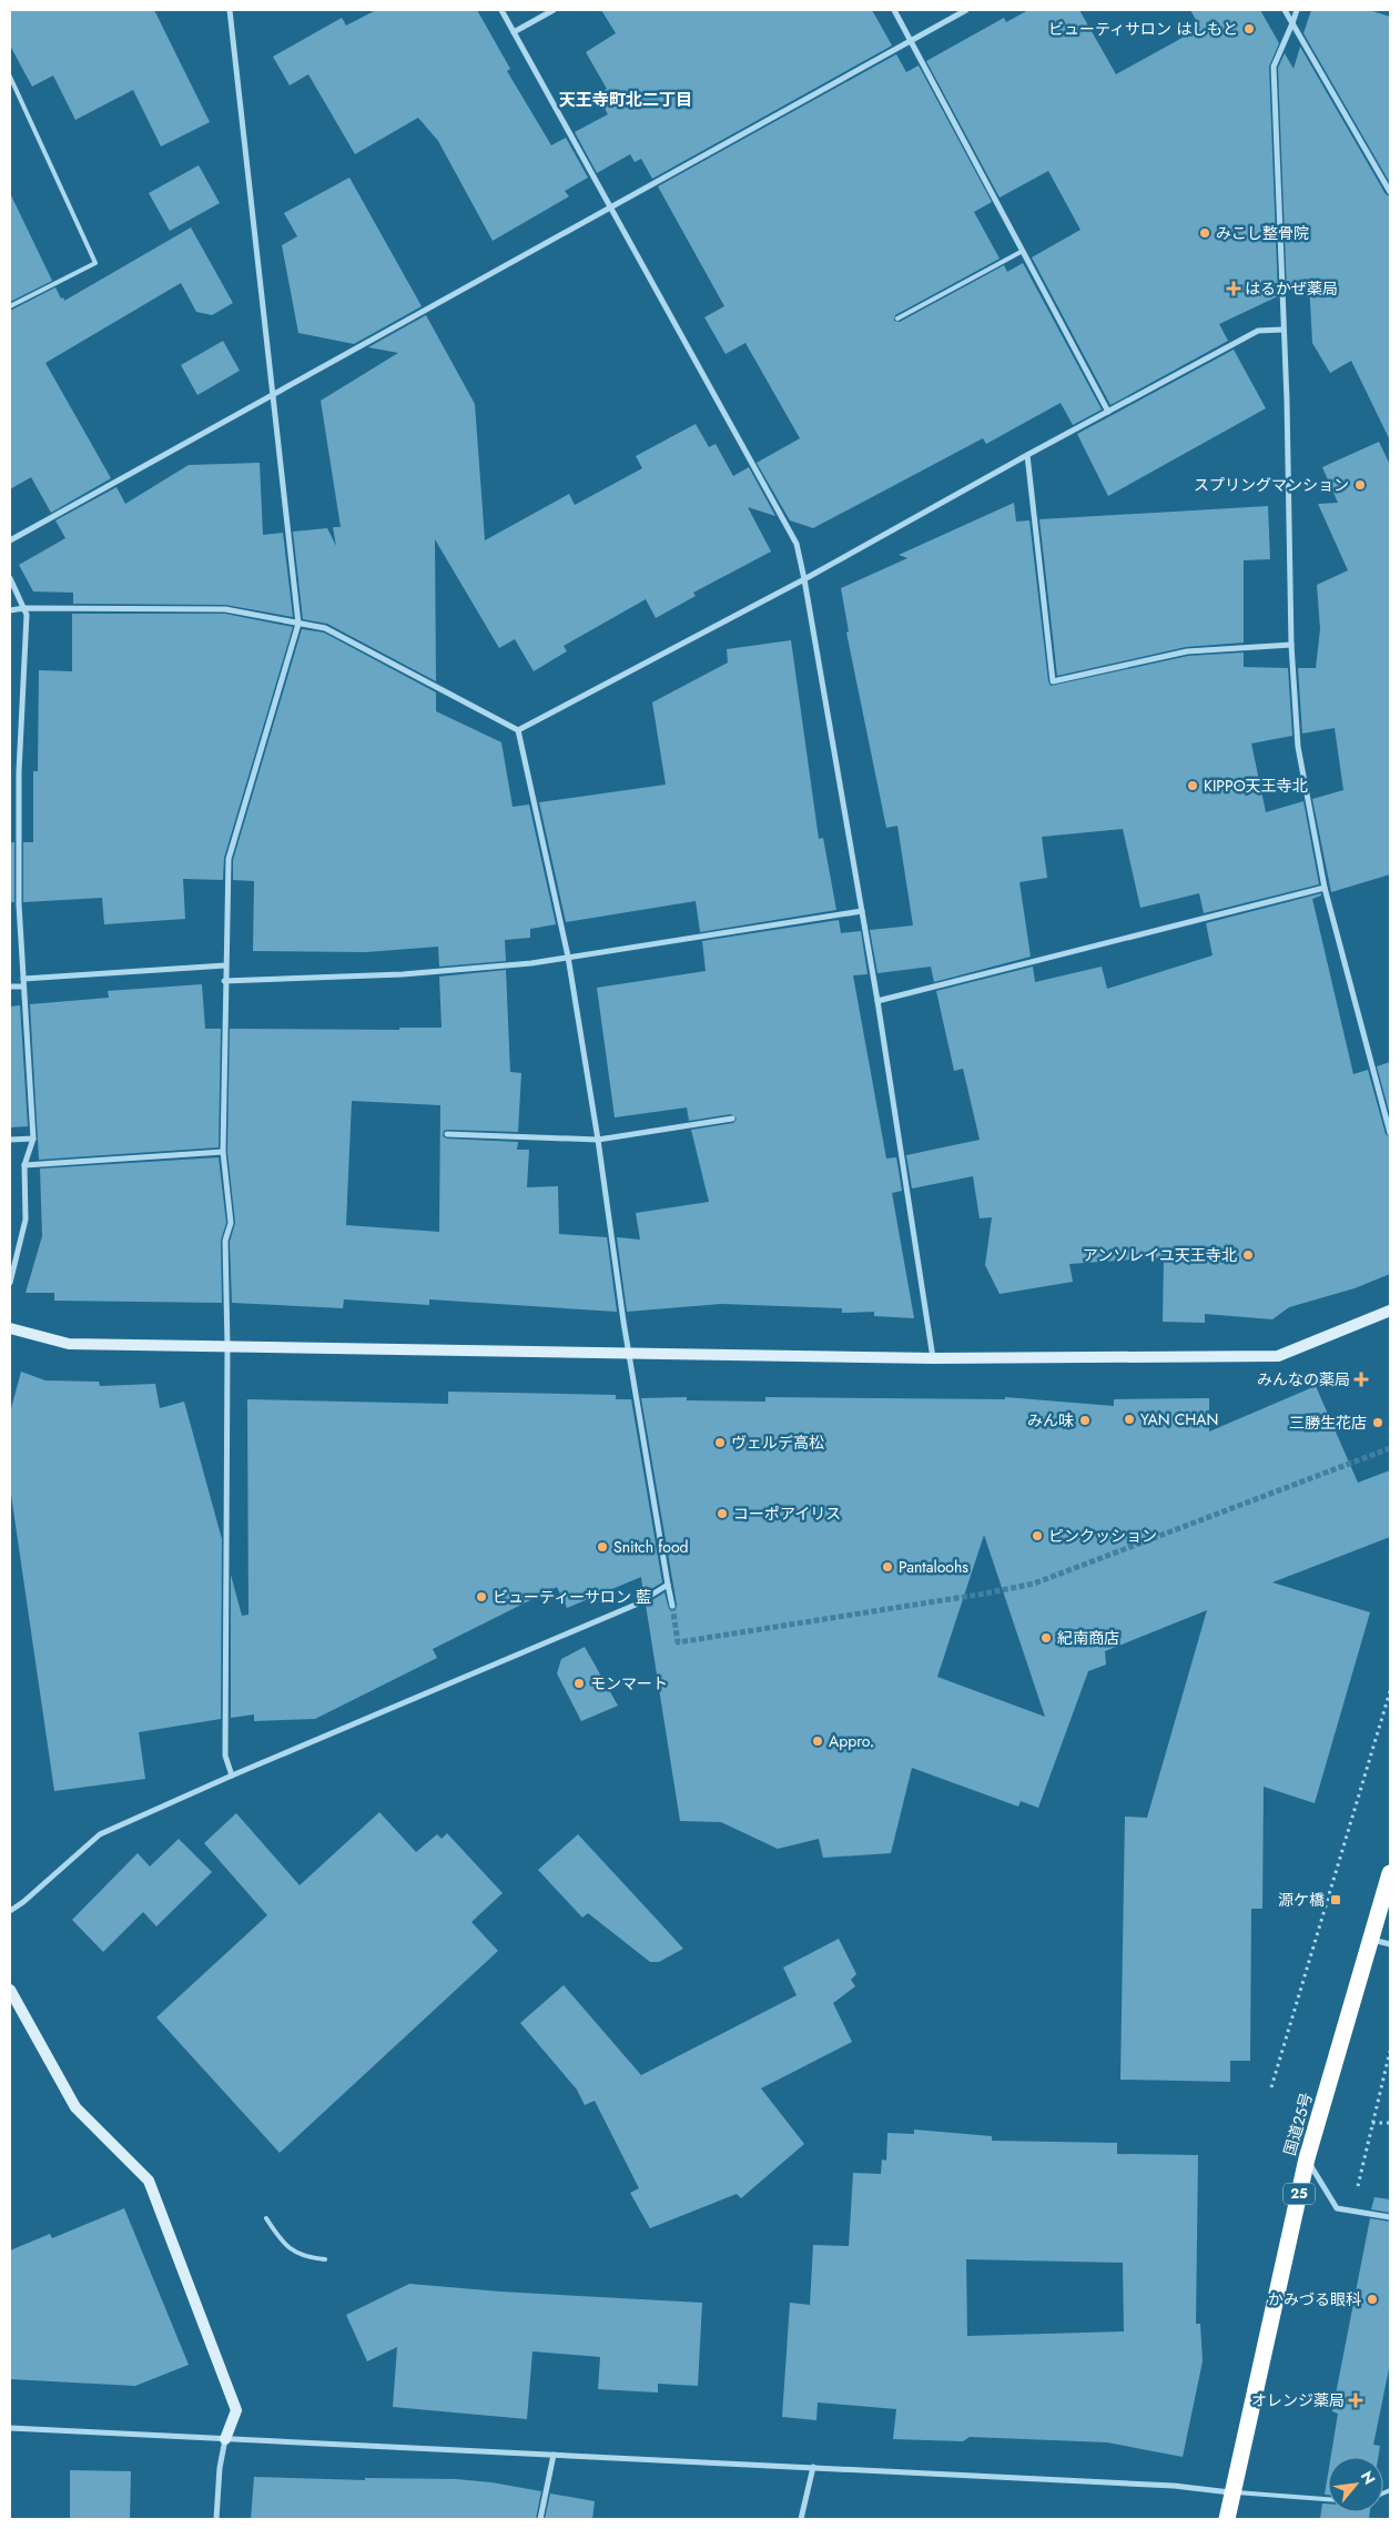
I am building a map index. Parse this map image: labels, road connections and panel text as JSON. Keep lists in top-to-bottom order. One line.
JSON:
{"streets":{"highway":["国道25号","25"]},"districts":["天王寺町北二丁目"],"places":{"other":["ビューティサロン はしもと","みこし整骨院","スプリングマンション","KIPPO天王寺北","アンソレイユ天王寺北","YAN CHAN","みん味","三勝生花店","ヴェルデ高松","コーポアイリス","ピンクッション","Snitch food","Pantaloohs","ビューティーサロン 藍","紀南商店","モンマート","Appro.","かみづる眼科"],"health":["はるかぜ薬局","みんなの薬局","オレンジ薬局"],"transit":["源ケ橋"]},"north":"top right"}
